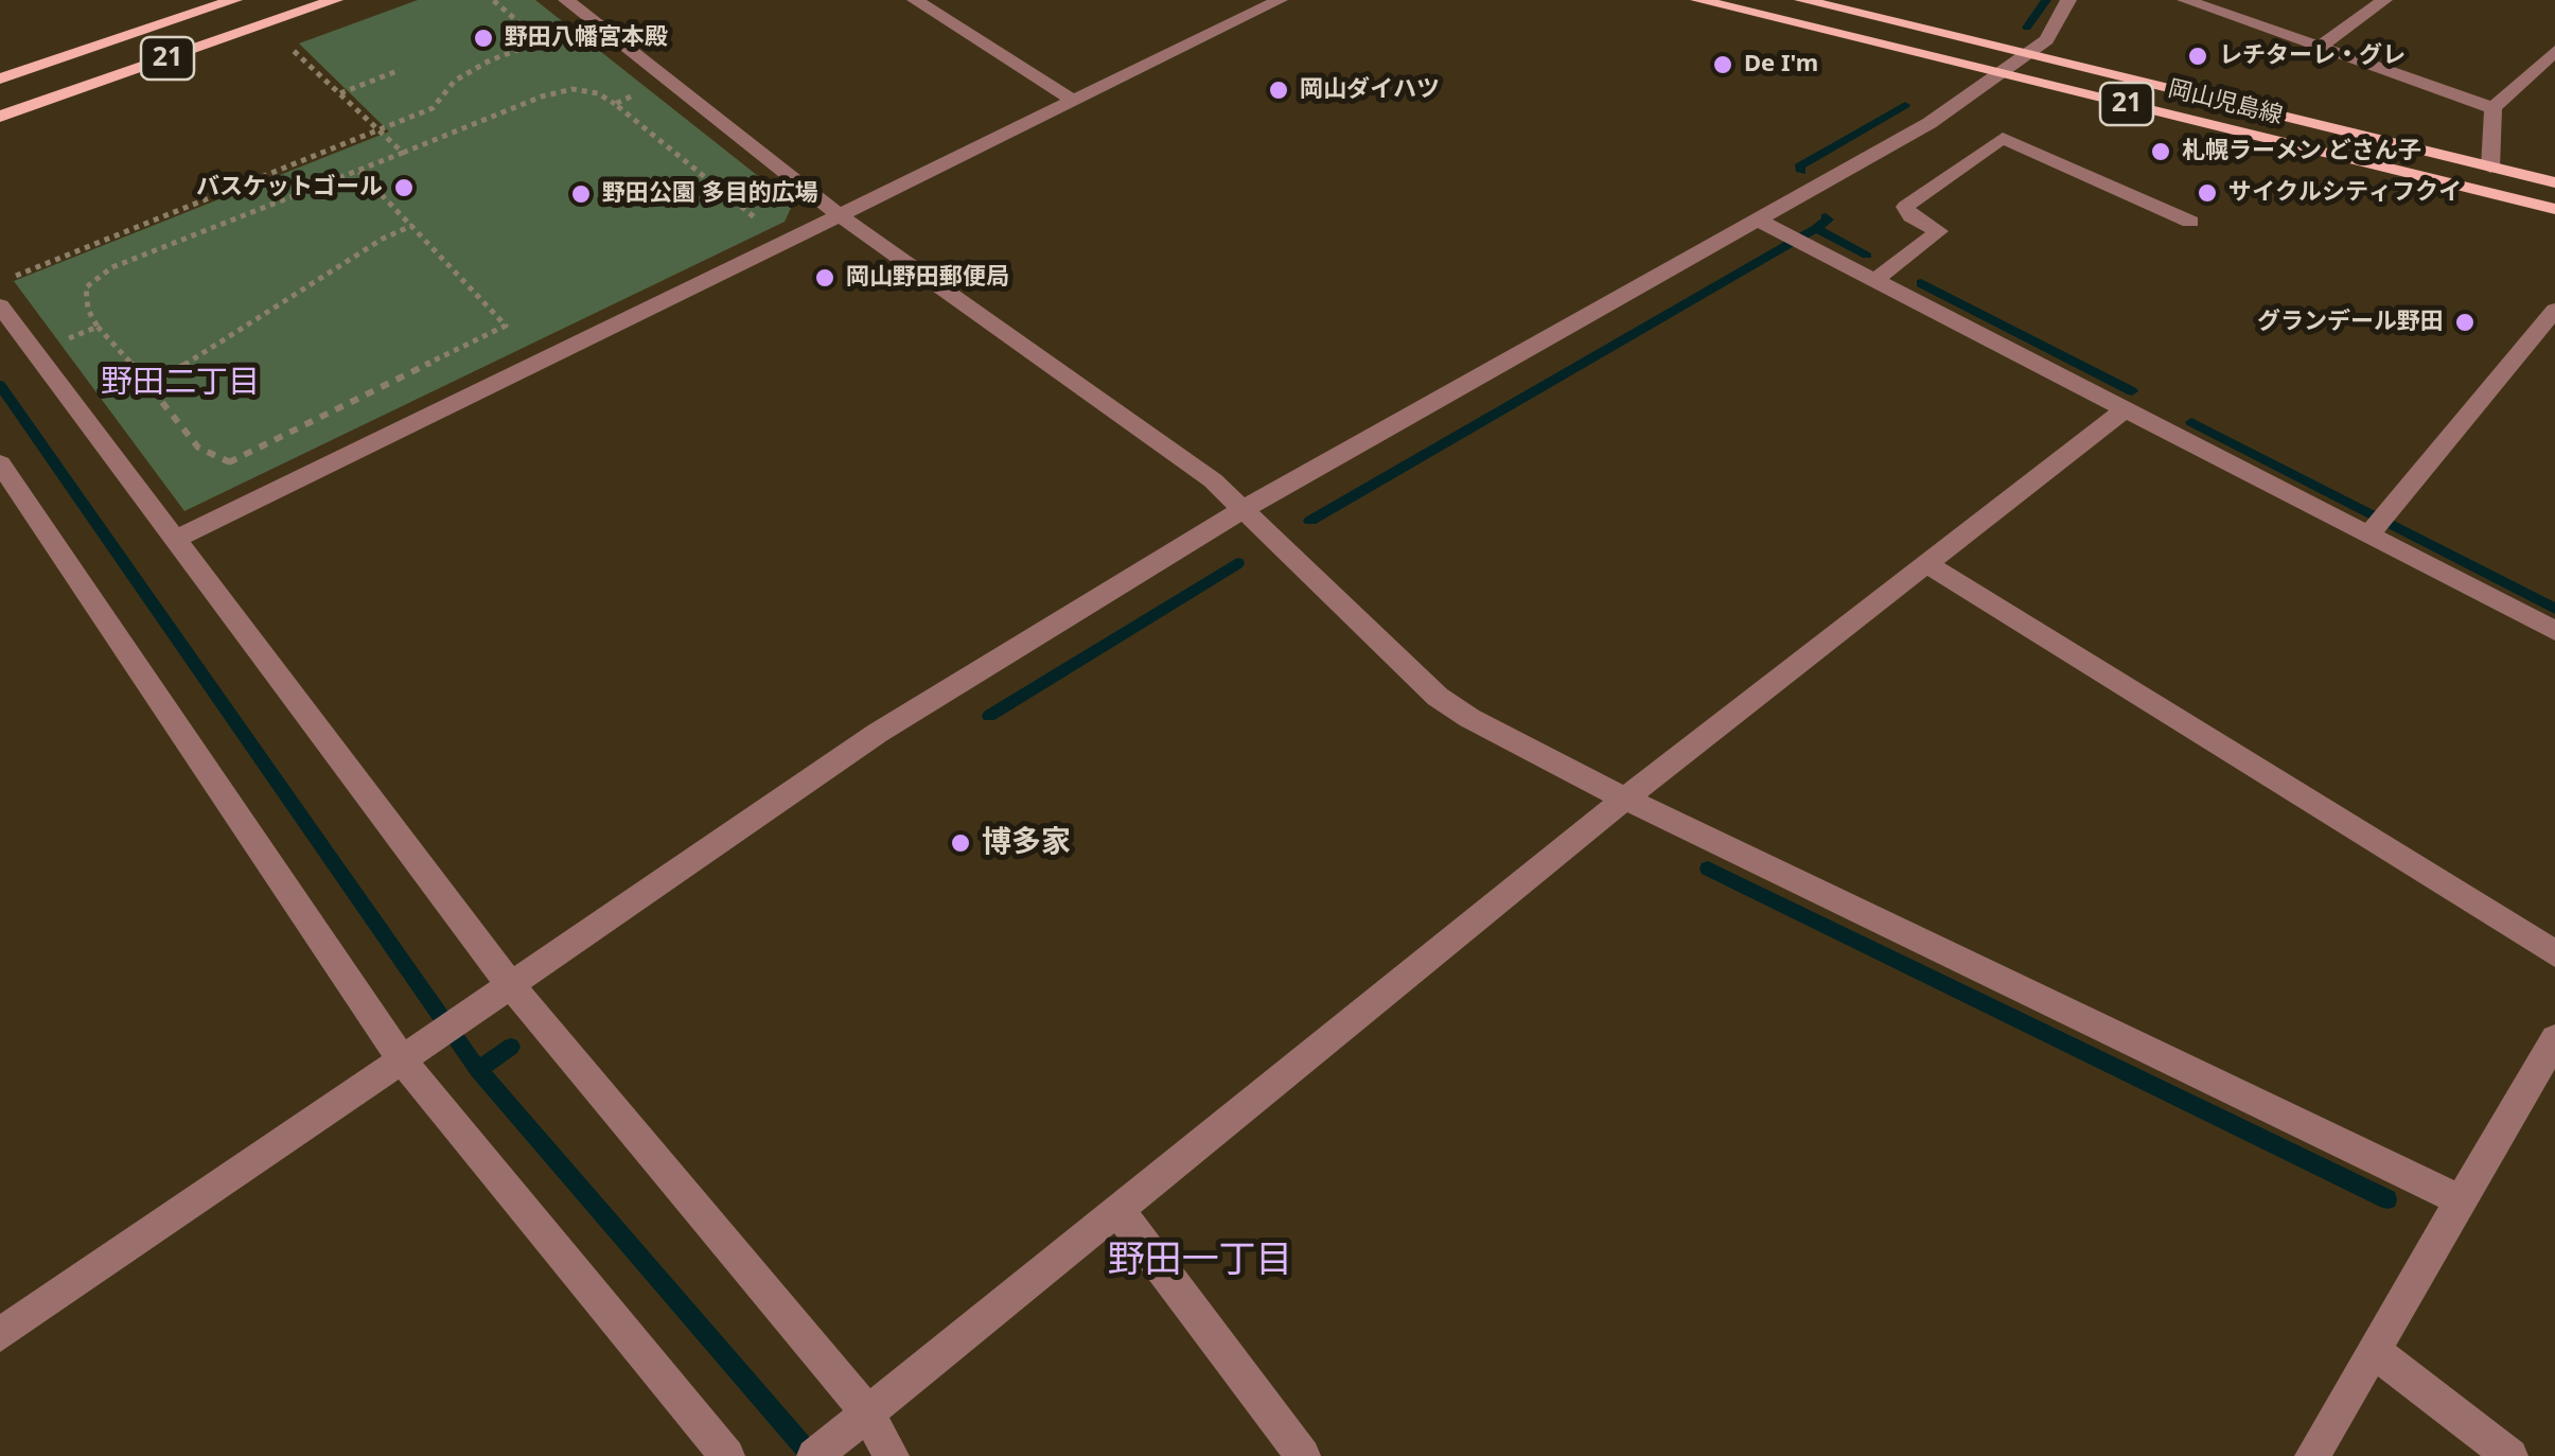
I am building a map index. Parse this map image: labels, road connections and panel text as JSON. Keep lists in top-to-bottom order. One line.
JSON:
{"streets":{"main road":["21","岡山児島線"]},"districts":["野田二丁目","野田一丁目"],"places":["野田八幡宮本殿","レチターレ・グレ","De I'm","岡山ダイハツ","札幌ラーメン どさん子","バスケットゴール","サイクルシティフクイ","野田公園 多目的広場","岡山野田郵便局","グランデール野田","博多家"]}
